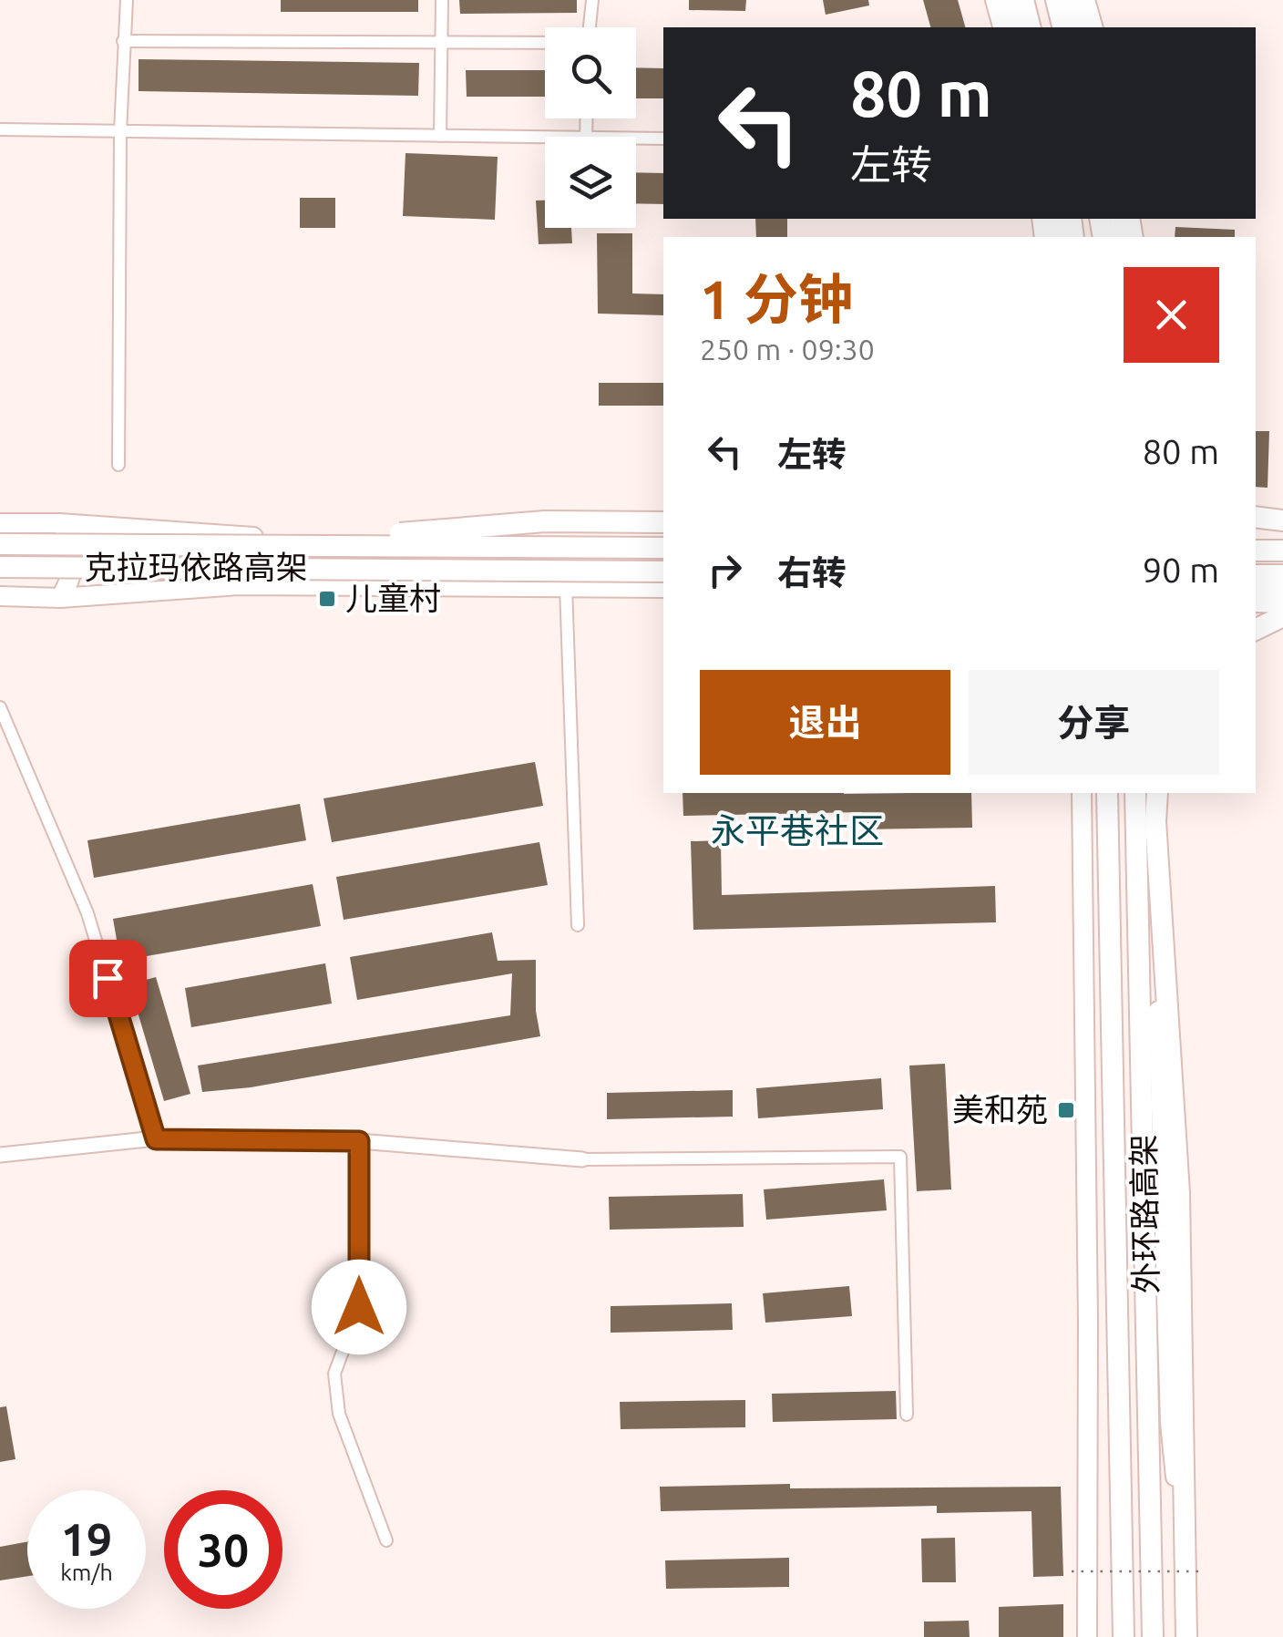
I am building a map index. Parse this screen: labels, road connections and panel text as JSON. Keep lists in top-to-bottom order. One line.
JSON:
{"streets":{"highway":["克拉玛依路高架","外环路高架"]},"districts":["永平巷社区"],"places":{"transit":["儿童村","美和苑"]},"page":{"turn":["80 m","左转"],"heading":["1 分钟","250 m · 09:30"],"list":[{"name":"左转","value":"80 m"},{"name":"右转","value":"90 m"}],"buttons":["退出","分享"],"speed":"19 km/h","limit":"30"}}
